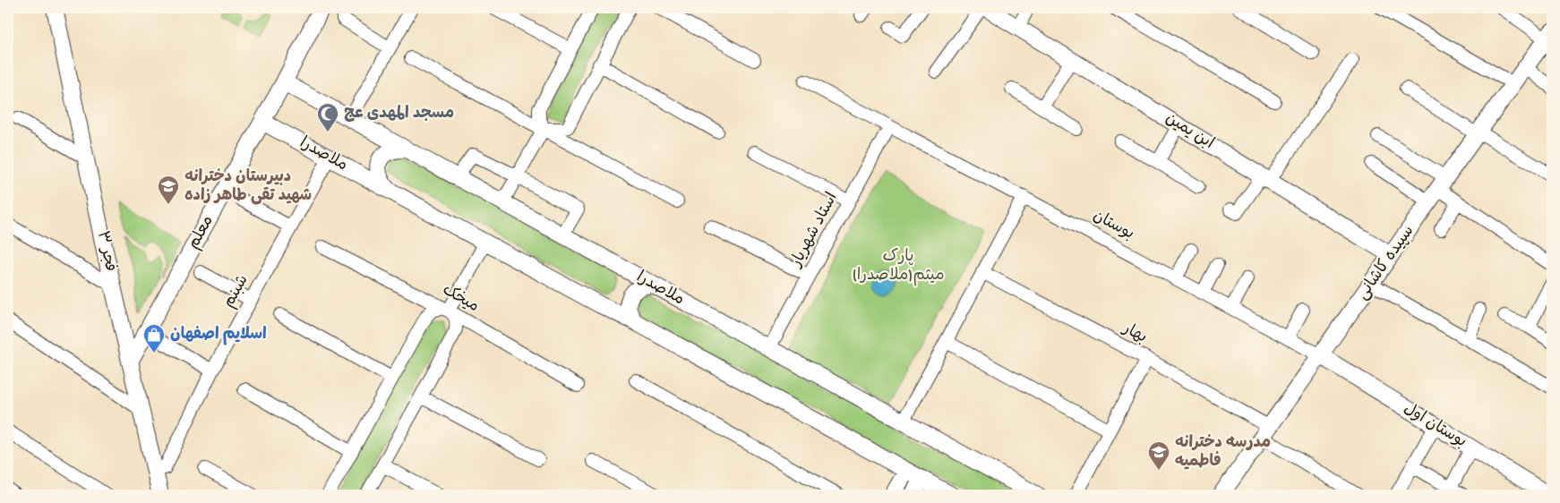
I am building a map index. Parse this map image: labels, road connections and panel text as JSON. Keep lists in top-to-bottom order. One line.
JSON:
{"streets":{"street":["ابن یمین","ملاصدرا","بوستان","استاد شهریار","معلم","فجر ۳","سپیده کاشانی","شبنم","میخک","بهار","بوستان اول"]},"crossings":[["ابن یمین","سپیده کاشانی"],["ملاصدرا","استاد شهریار"],["ملاصدرا","معلم"],["ملاصدرا","شبنم"],["بوستان","استاد شهریار"],["بوستان","سپیده کاشانی"],["بوستان","بوستان اول"],["معلم","فجر ۳"],["سپیده کاشانی","بهار"],["سپیده کاشانی","بوستان اول"]],"parks":["پارک میثم(ملاصدرا)"],"places":{"mosque":["مسجد المهدی عج"],"school or university":["دبیرستان دخترانه شهید تقی طاهر زاده","مدرسه دخترانه فاطمیه"],"shop":["اسلایم اصفهان"]}}
